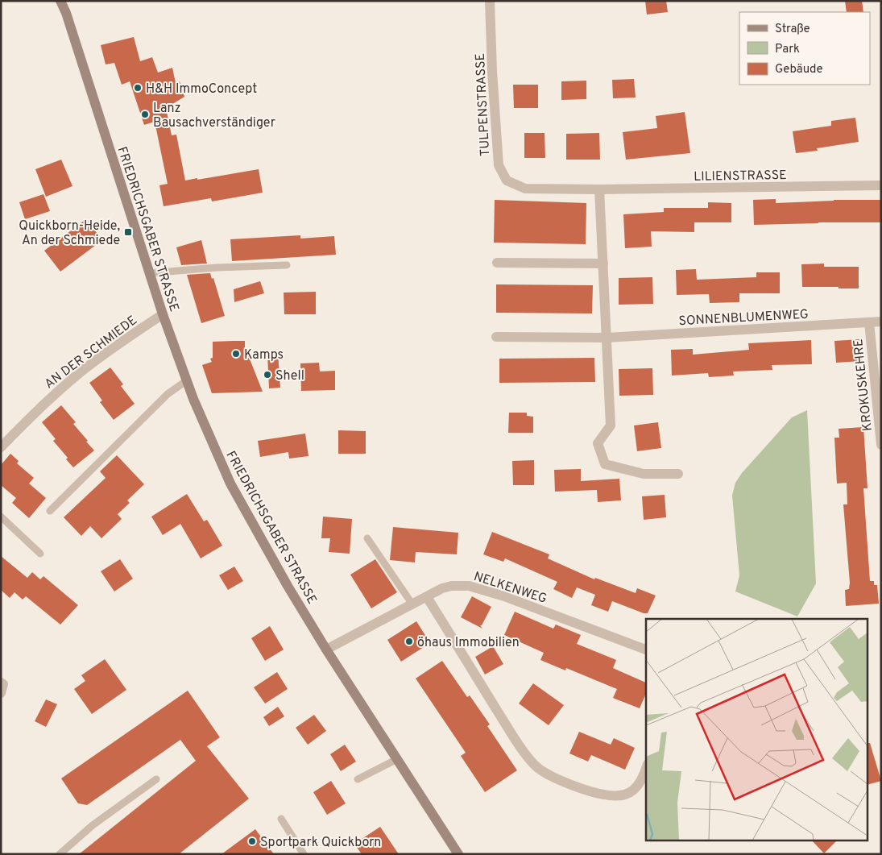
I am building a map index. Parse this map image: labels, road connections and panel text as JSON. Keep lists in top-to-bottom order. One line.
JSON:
{"streets":{"main road":["FRIEDRICHSGABER STRASSE"],"street":["TULPENSTRASSE","LILIENSTRASSE","SONNENBLUMENWEG","AN DER SCHMIEDE","KROKUSKEHRE","NELKENWEG"]},"crossings":[["TULPENSTRASSE","LILIENSTRASSE"],["FRIEDRICHSGABER STRASSE","AN DER SCHMIEDE"],["FRIEDRICHSGABER STRASSE","NELKENWEG"],["SONNENBLUMENWEG","KROKUSKEHRE"]],"places":{"other":["H&H ImmoConcept","Lanz Bausachverständiger","Kamps","Shell","öhaus Immobilien","Sportpark Quickborn"],"transit":["Quickborn-Heide, An der Schmiede"]},"legend":["Straße","Park","Gebäude"]}
